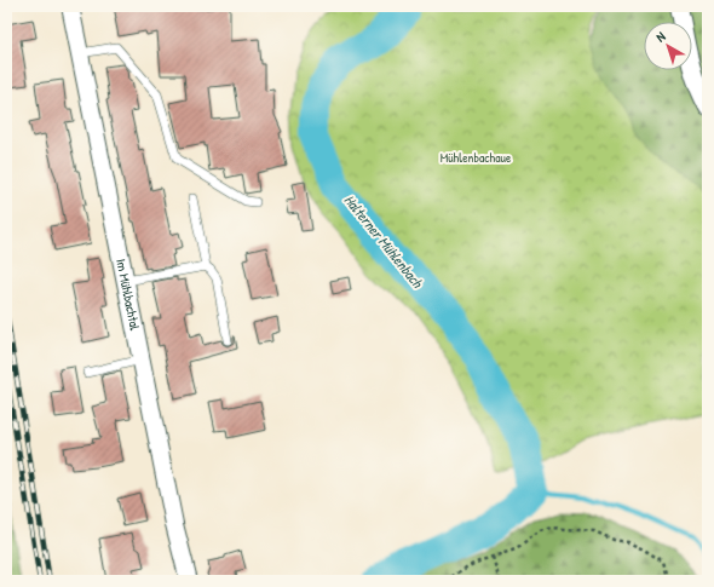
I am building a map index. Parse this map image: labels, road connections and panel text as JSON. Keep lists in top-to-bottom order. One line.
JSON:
{"streets":{"street":["Im Mühlbachtal"]},"water":["Halterner Mühlenbach"],"parks":["Mühlenbachaue"],"north":"top left"}
